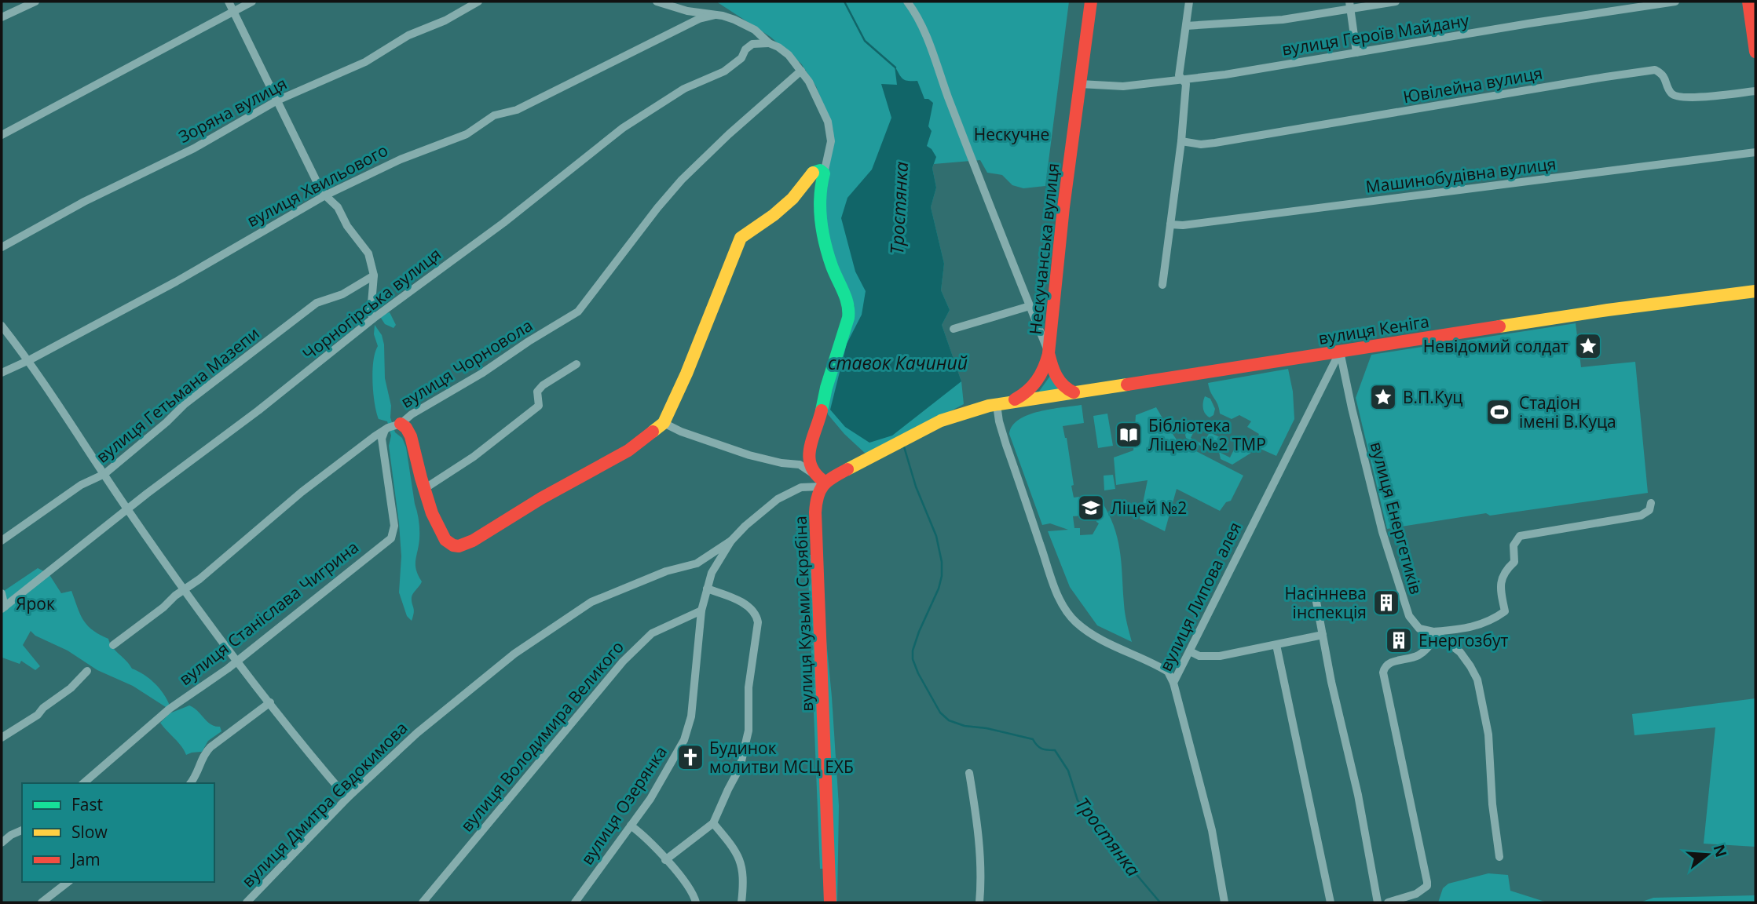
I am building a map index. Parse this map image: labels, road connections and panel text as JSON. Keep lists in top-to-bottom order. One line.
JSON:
{"streets":{"street":["вулиця Героїв Майдану","Ювілейна вулиця","Зоряна вулиця","Машинобудівна вулиця","вулиця Хвильового","Нескучанська вулиця","Чорногірська вулиця","вулиця Кеніга","вулиця Чорновола","вулиця Гетьмана Мазепи","вулиця Енергетиків","вулиця Липова алея","вулиця Станіслава Чигрина","вулиця Кузьми Скрябіна","вулиця Володимира Великого","вулиця Дмитра Євдокимова","вулиця Озерянка"]},"crossings":[["вулиця Героїв Майдану","Нескучанська вулиця"],["Нескучанська вулиця","вулиця Кеніга"],["вулиця Кеніга","вулиця Енергетиків"],["вулиця Кеніга","вулиця Липова алея"],["вулиця Чорновола","вулиця Станіслава Чигрина"],["вулиця Енергетиків","вулиця Липова алея"],["вулиця Кузьми Скрябіна","вулиця Озерянка"],["вулиця Володимира Великого","вулиця Озерянка"],["вулиця Дмитра Євдокимова","вулиця Озерянка"]],"water":["Тростянка","ставок Качиний"],"parks":["Нескучне","Ярок"],"places":{"place":["Невідомий солдат","В.П.Куц"],"sports":["Стадіон імені В.Куца"],"library":["Бібліотека Ліцею №2 ТМР"],"school or university":["Ліцей №2"],"building":["Насіннева інспекція","Енергозбут"],"church":["Будинок молитви МСЦ ЕХБ"]},"legend":["Fast","Slow","Jam"],"north":"right"}
